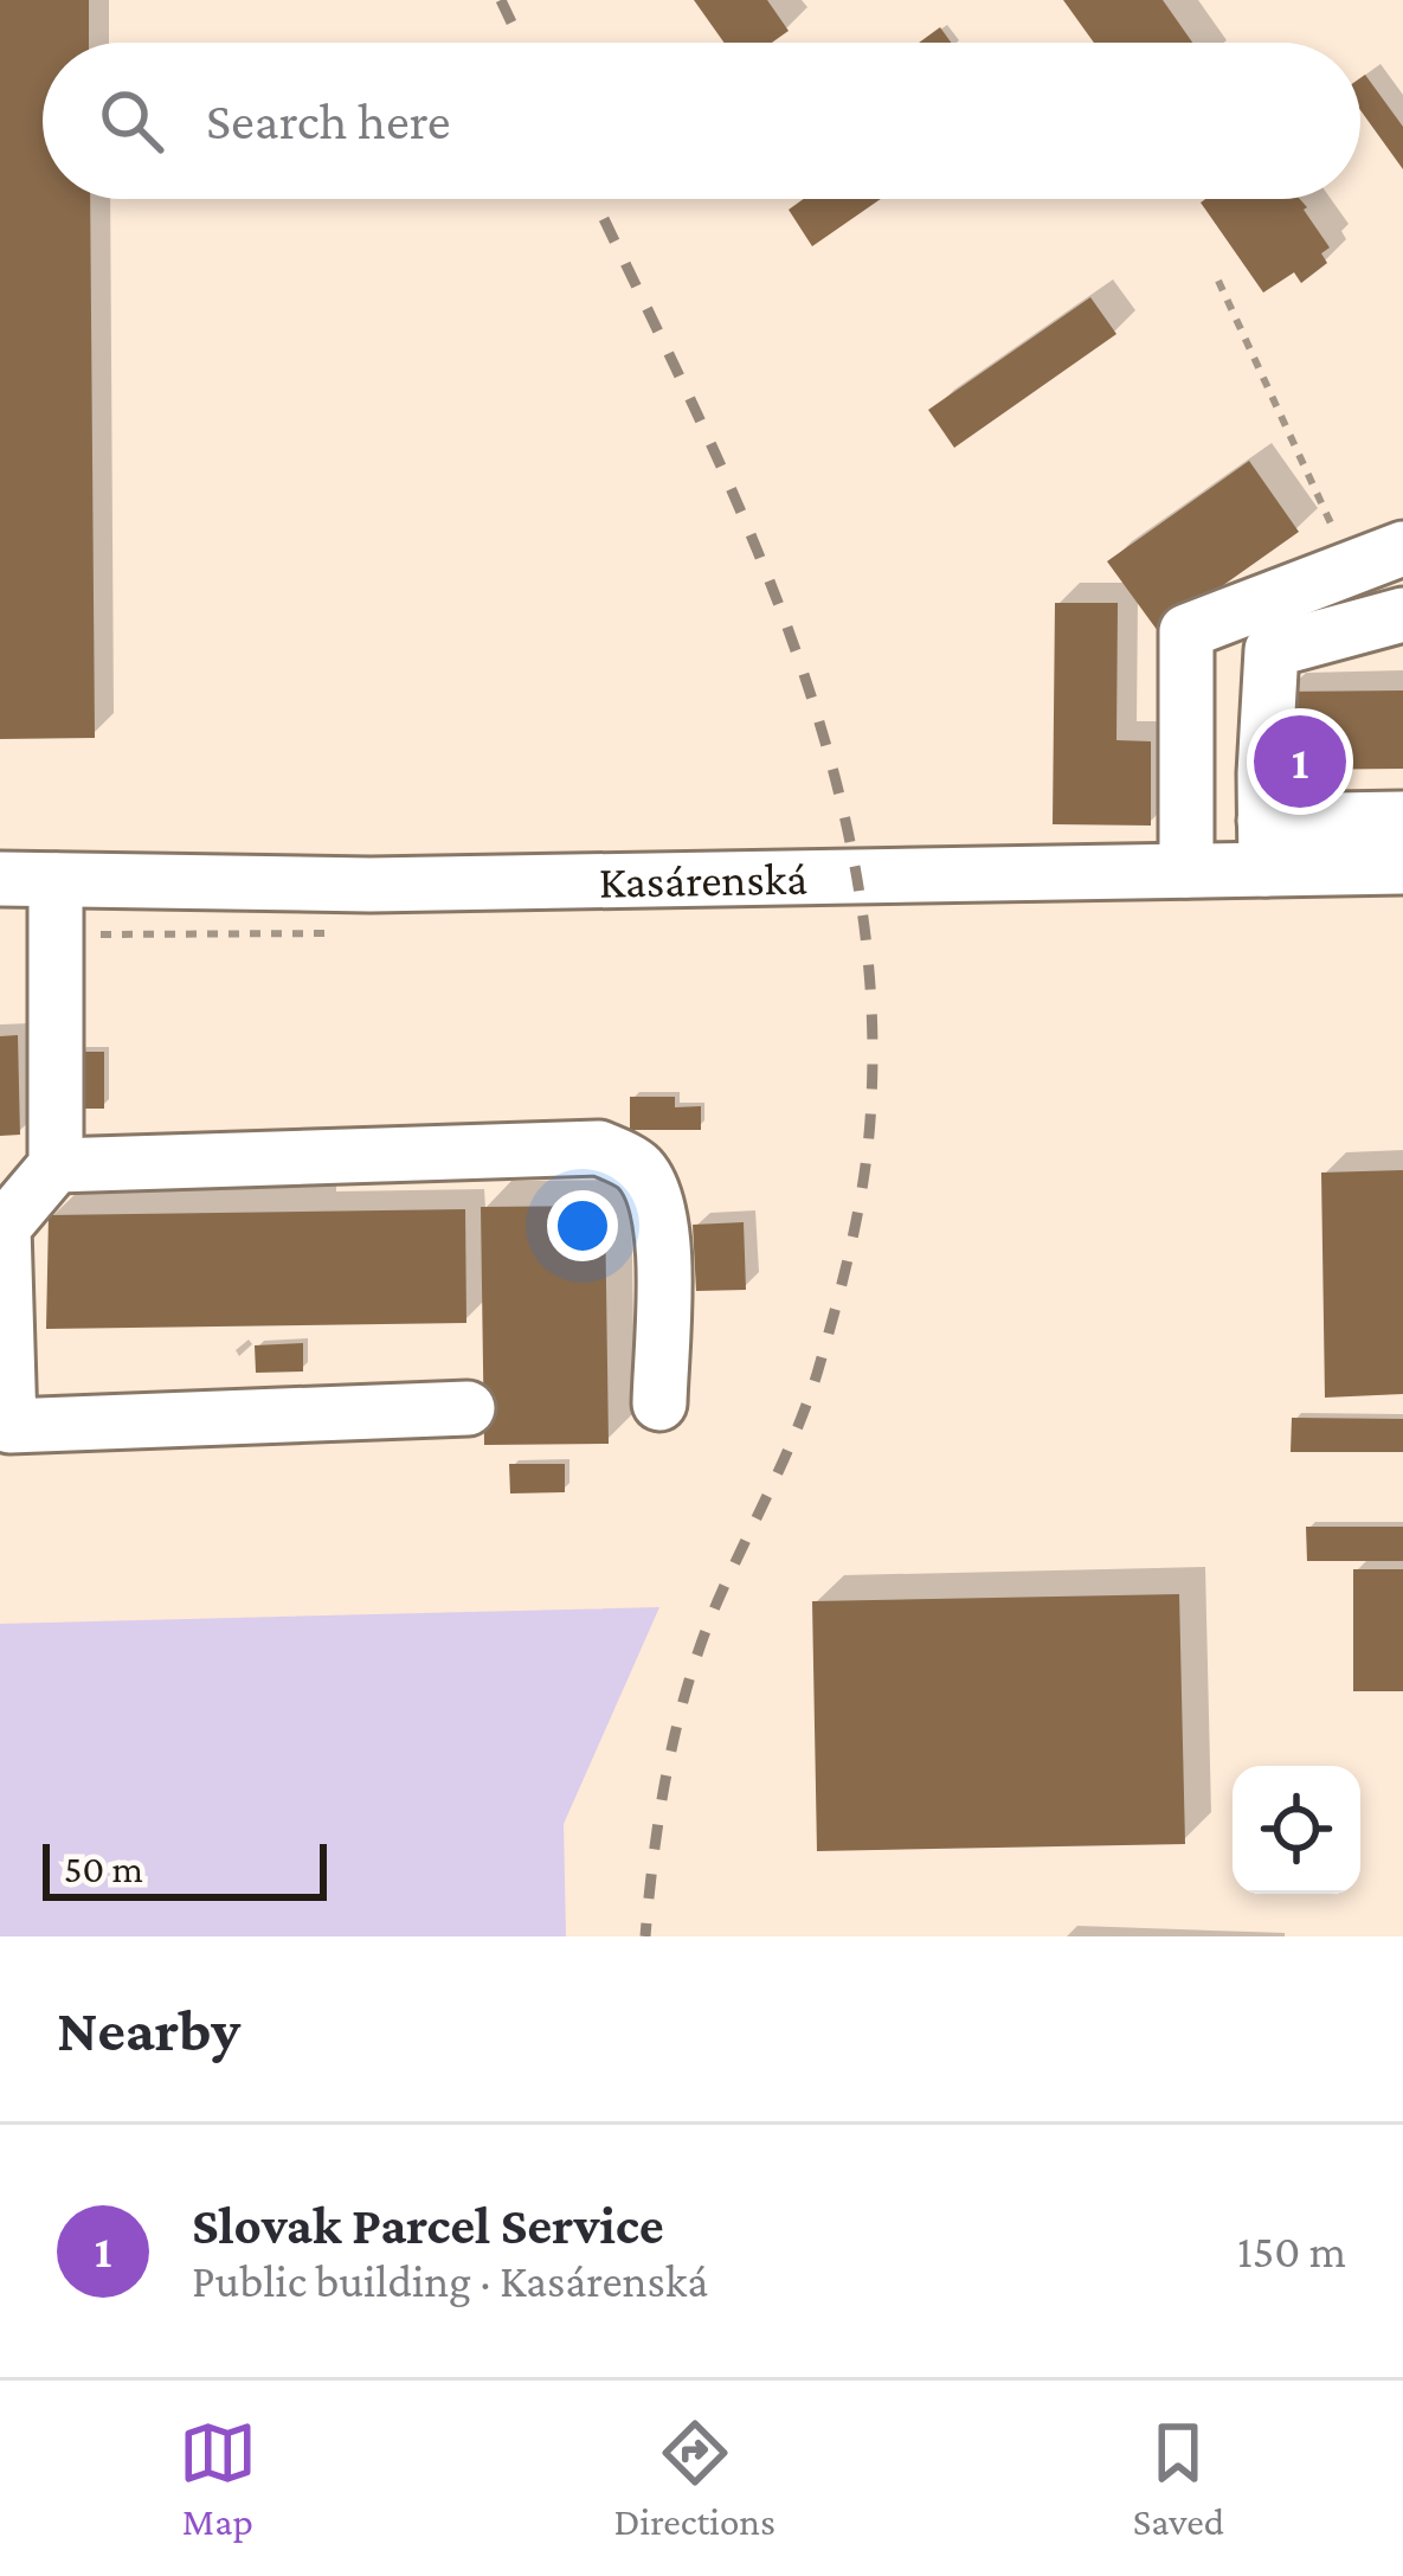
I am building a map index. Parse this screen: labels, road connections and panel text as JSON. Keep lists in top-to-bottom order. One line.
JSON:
{"streets":{"street":["Kasárenská"]},"scale_bar":"50 m","page":{"search":"Search here","pins":"1","scale":"50 m","heading":"Nearby","list":[{"mark":"1","name":"Slovak Parcel Service","note":"Public building · Kasárenská","value":"150 m"}],"nav":["Map","Directions","Saved"]}}
